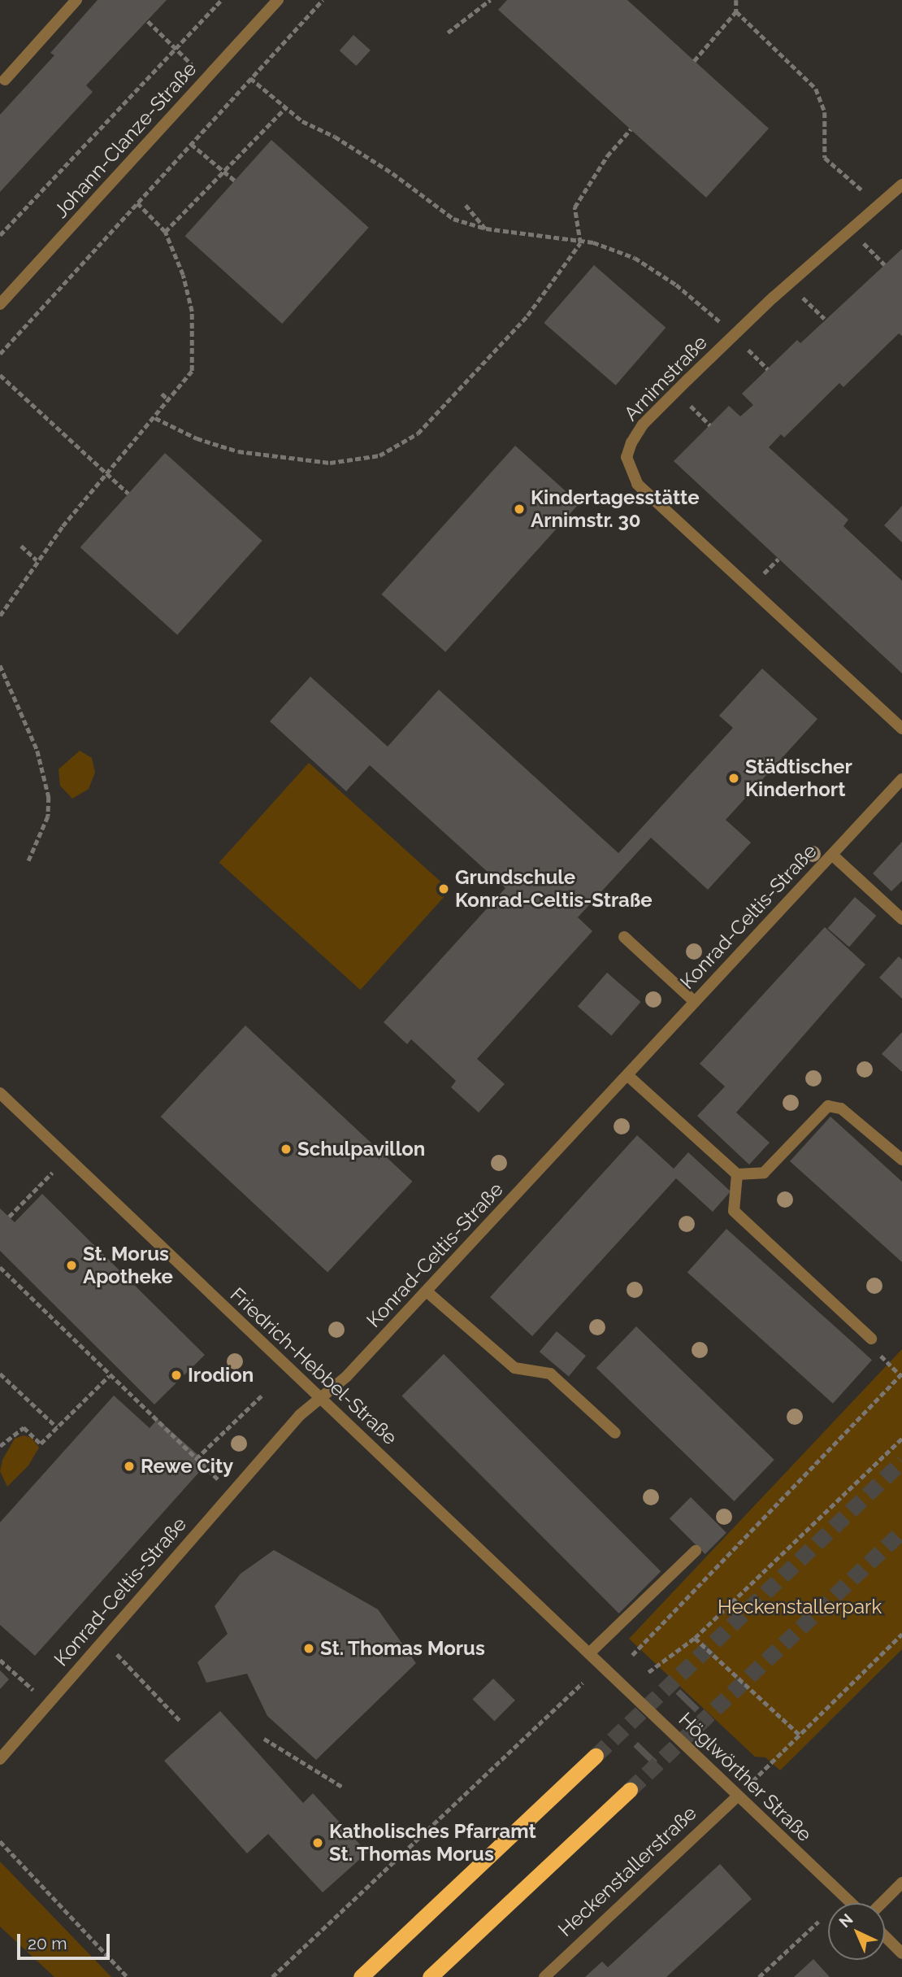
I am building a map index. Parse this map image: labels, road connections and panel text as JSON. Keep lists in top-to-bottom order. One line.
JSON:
{"streets":{"street":["Johann-Clanze-Straße","Arnimstraße","Konrad-Celtis-Straße","Friedrich-Hebbel-Straße","Höglwörther Straße","Heckenstallerstraße"]},"crossings":[["Konrad-Celtis-Straße","Friedrich-Hebbel-Straße"],["Friedrich-Hebbel-Straße","Höglwörther Straße"],["Höglwörther Straße","Heckenstallerstraße"]],"parks":["Heckenstallerpark"],"places":["Kindertagesstätte Arnimstr. 30","Städtischer Kinderhort","Grundschule Konrad-Celtis-Straße","Schulpavillon","St. Morus Apotheke","Irodion","Rewe City","St. Thomas Morus","Katholisches Pfarramt St. Thomas Morus"],"scale_bar":"20 m","north":"top left"}
